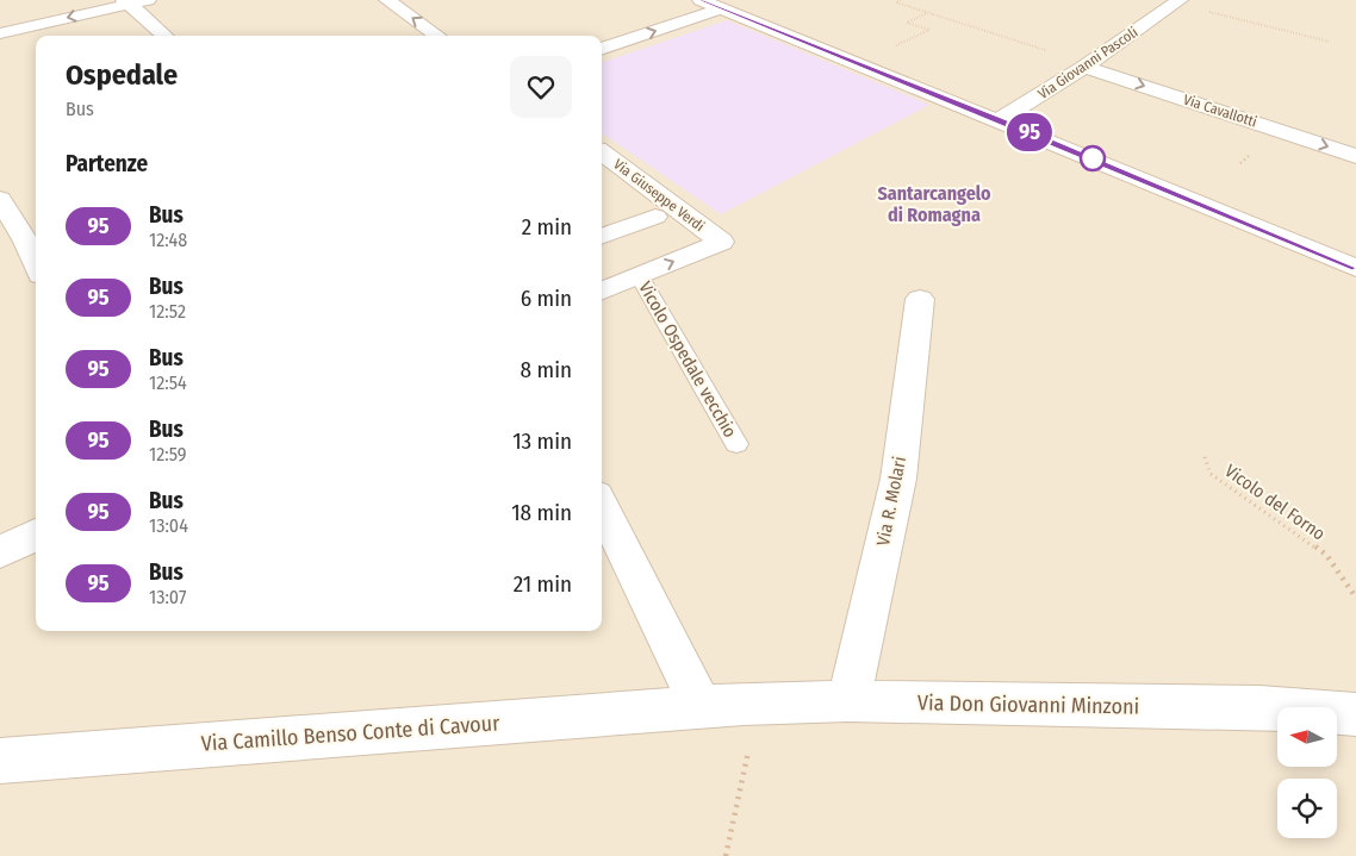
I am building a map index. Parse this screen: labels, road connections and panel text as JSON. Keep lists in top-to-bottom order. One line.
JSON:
{"streets":{"street":["Via Giovanni Pascoli","Via Cavallotti","Via Giuseppe Verdi","Via R. Molari","Via Don Giovanni Minzoni","Via Camillo Benso Conte di Cavour"],"lane":["Vicolo Ospedale vecchio"],"path":["Vicolo del Forno"]},"crossings":[["Via Giovanni Pascoli","Via Cavallotti"],["Via Giuseppe Verdi","Vicolo Ospedale vecchio"],["Via R. Molari","Via Don Giovanni Minzoni"],["Via Don Giovanni Minzoni","Via Camillo Benso Conte di Cavour"]],"districts":["Santarcangelo di Romagna"],"lines":["bus line 95"],"north":"left","page":{"on_map":"95","heading":[["Ospedale","Bus"],"Partenze"],"list":[{"mark":"95","name":"Bus","note":"12:48","value":"2 min"},{"mark":"95","name":"Bus","note":"12:52","value":"6 min"},{"mark":"95","name":"Bus","note":"12:54","value":"8 min"},{"mark":"95","name":"Bus","note":"12:59","value":"13 min"},{"mark":"95","name":"Bus","note":"13:04","value":"18 min"},{"mark":"95","name":"Bus","note":"13:07","value":"21 min"}]}}
